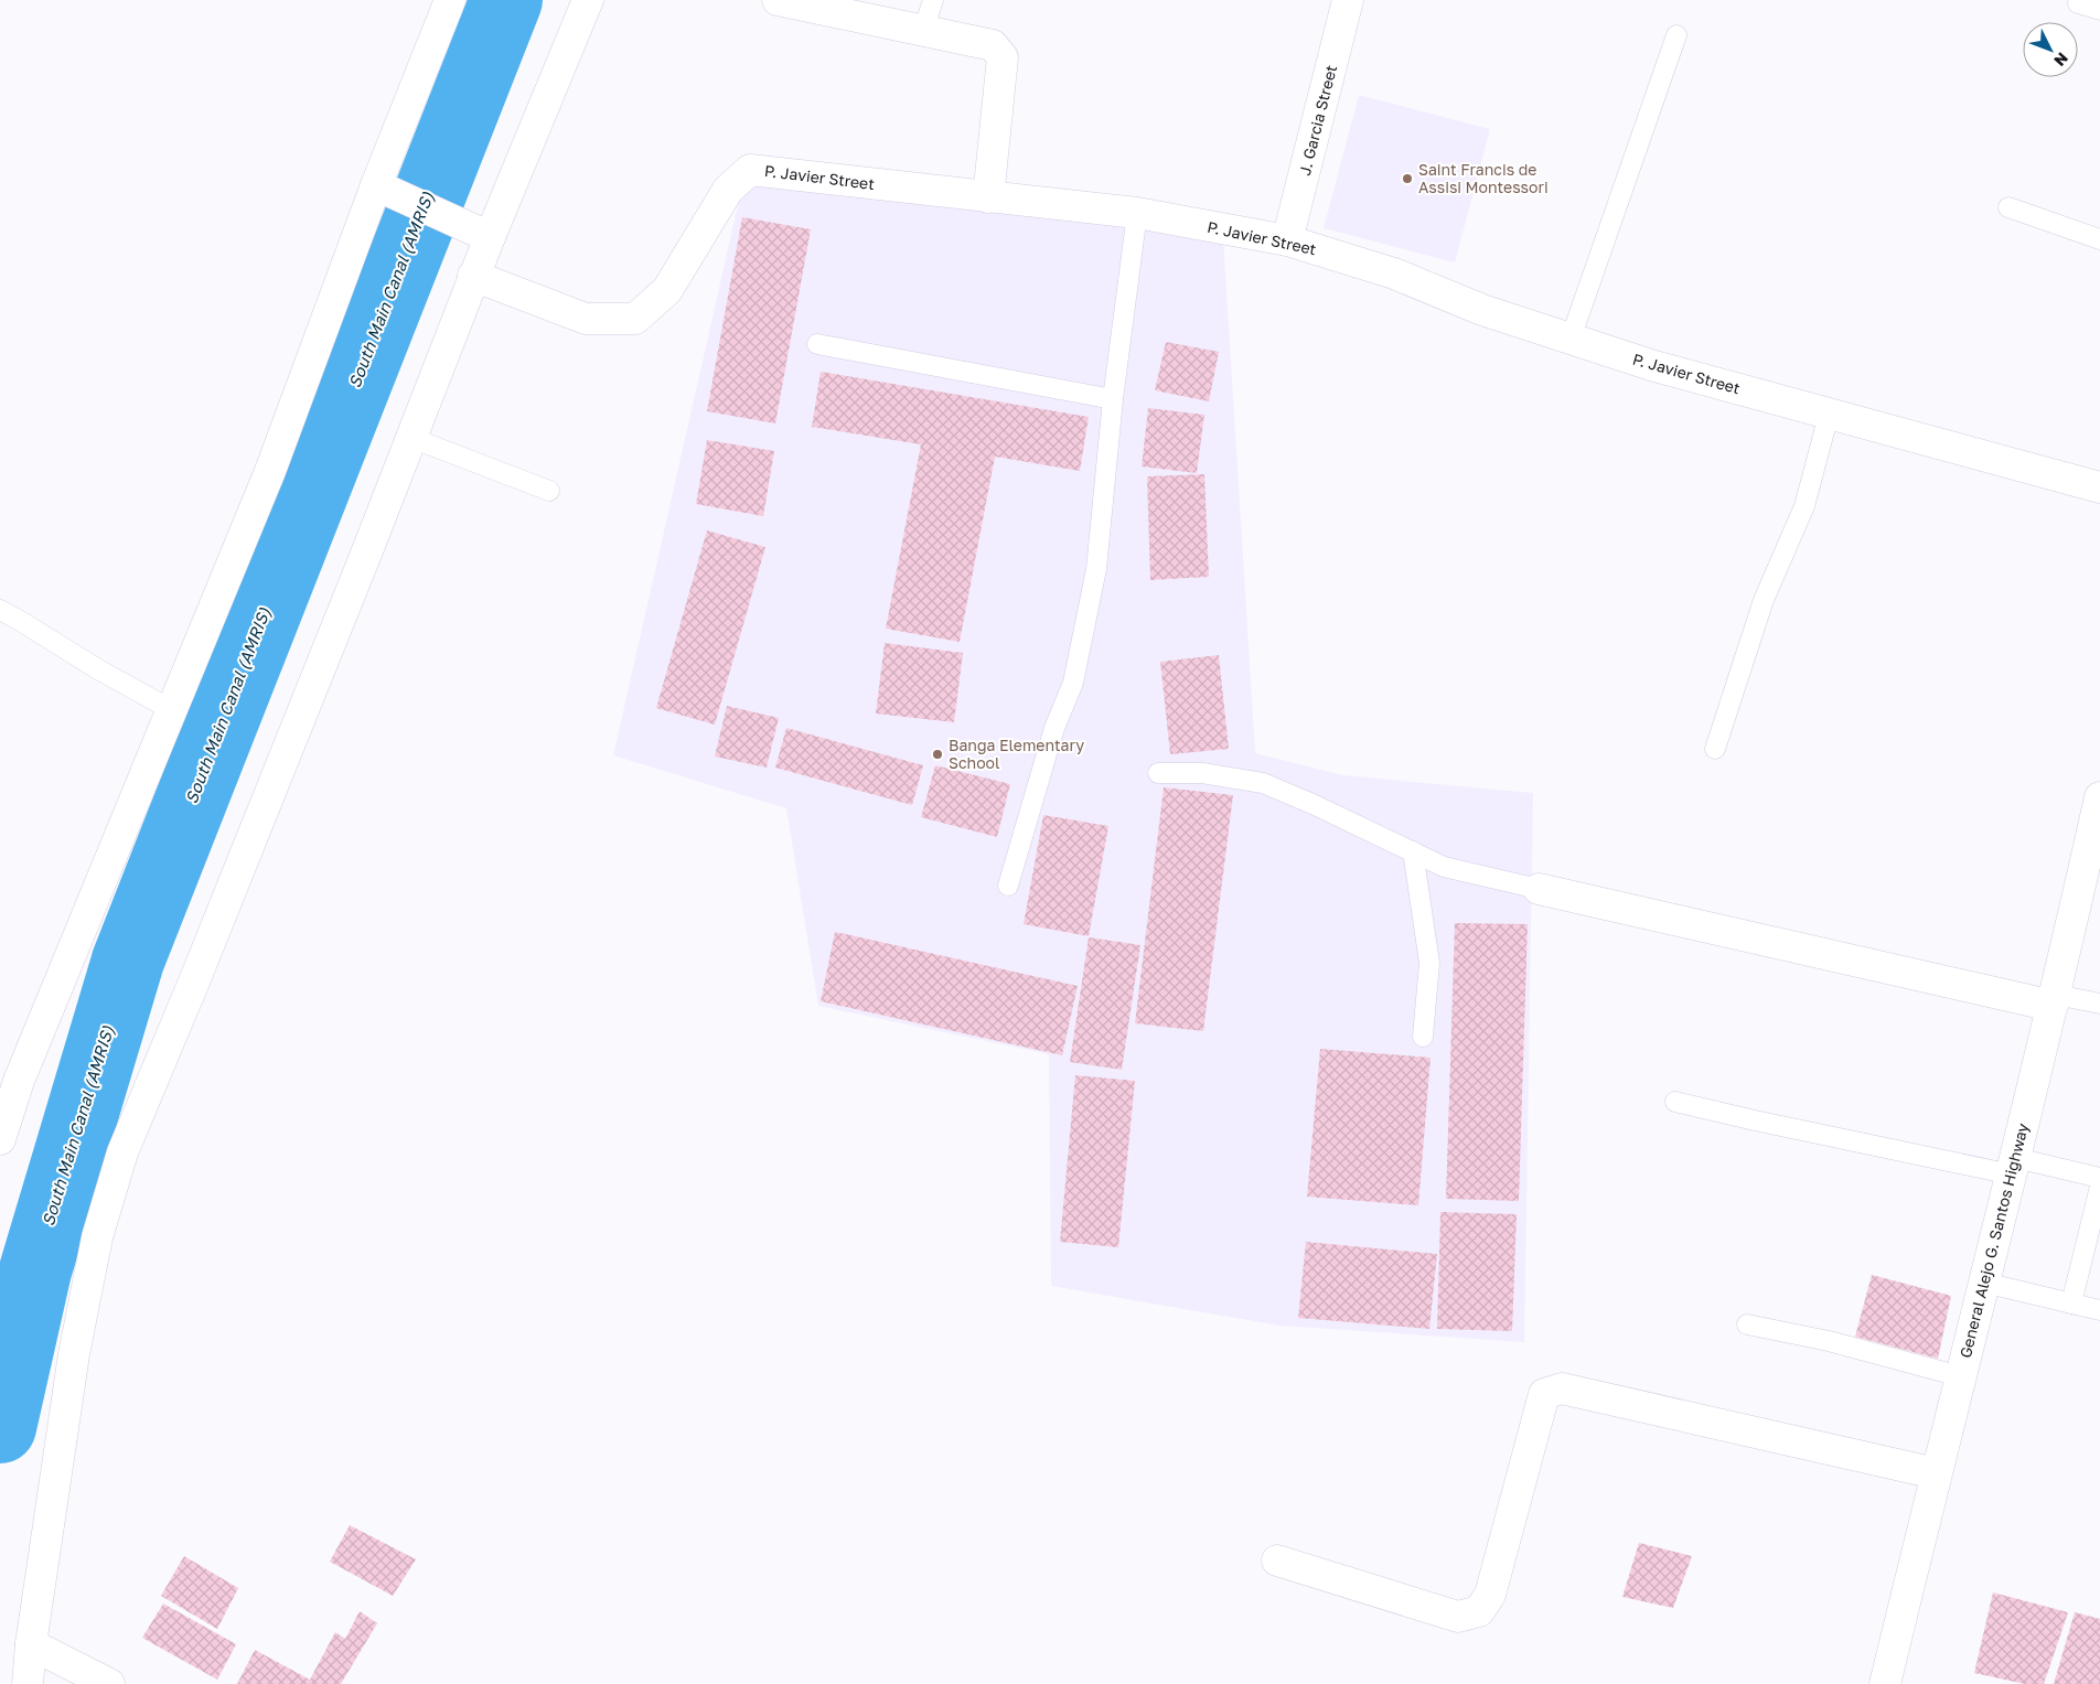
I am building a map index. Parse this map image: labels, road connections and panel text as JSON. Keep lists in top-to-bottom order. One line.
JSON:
{"streets":{"street":["J. Garcia Street","P. Javier Street","General Alejo G. Santos Highway"]},"crossings":[["J. Garcia Street","P. Javier Street"]],"water":["South Main Canal (AMRIS)"],"places":["Saint Francis de Assisi Montessori","Banga Elementary School"],"north":"bottom right"}
